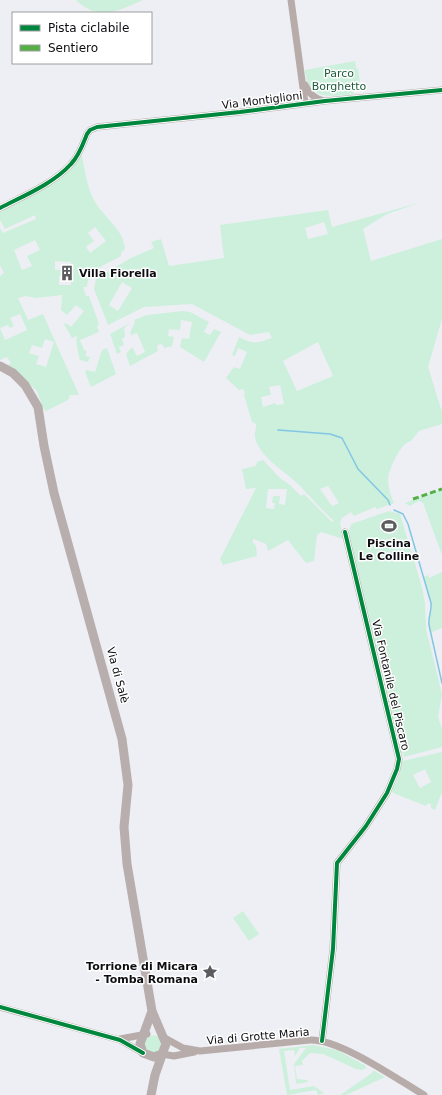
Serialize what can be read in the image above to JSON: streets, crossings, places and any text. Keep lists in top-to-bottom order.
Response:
{
  "streets": {
    "main road": ["Via di Salè"],
    "street": ["Via Montiglioni", "Via Fontanile del Piscaro", "Via di Grotte Maria"]
  },
  "crossings": [
    ["Via di Salè", "Via di Grotte Maria"],
    ["Via Fontanile del Piscaro", "Via di Grotte Maria"]
  ],
  "parks": ["Parco Borghetto"],
  "places": {
    "building": ["Villa Fiorella"],
    "sports": ["Piscina Le Colline"],
    "place": ["Torrione di Micara - Tomba Romana"]
  },
  "legend": ["Pista ciclabile", "Sentiero"]
}
